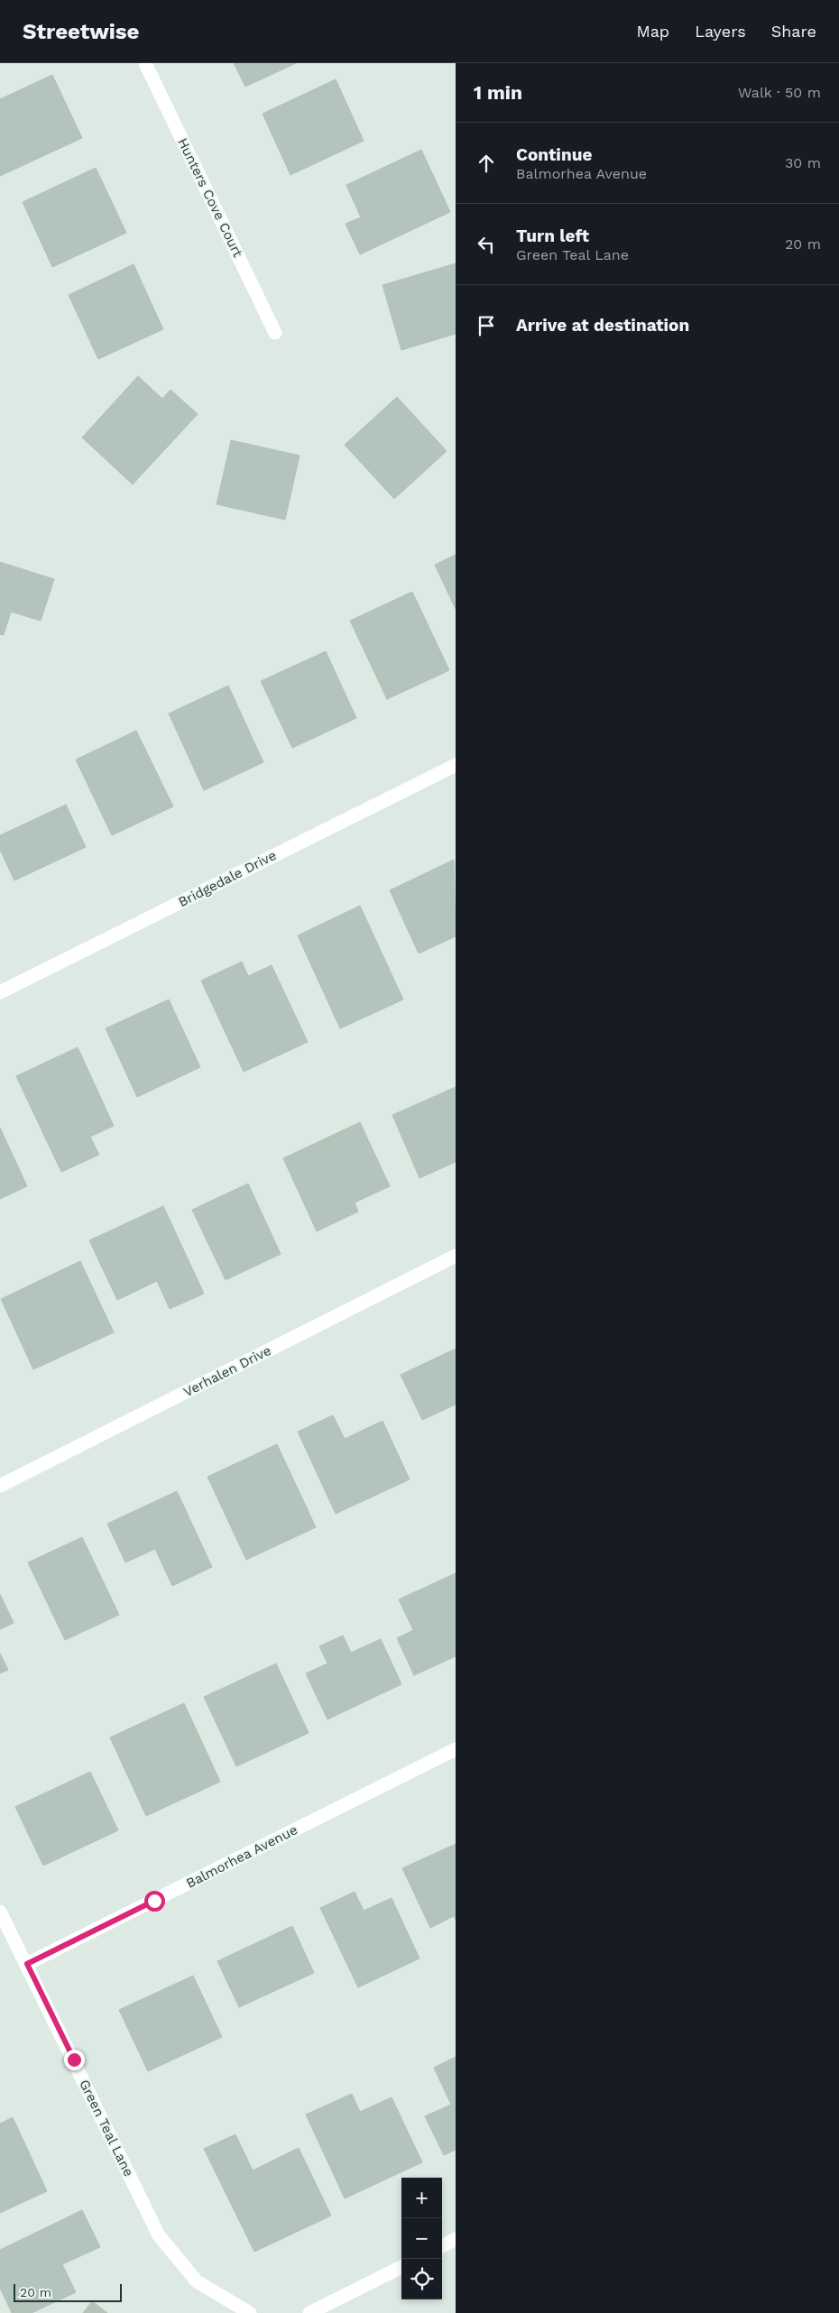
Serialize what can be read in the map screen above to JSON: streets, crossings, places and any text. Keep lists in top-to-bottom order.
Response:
{
  "streets": {
    "street": [
      "Hunters Cove Court",
      "Bridgedale Drive",
      "Verhalen Drive",
      "Balmorhea Avenue",
      "Green Teal Lane"
    ]
  },
  "crossings": [
    ["Balmorhea Avenue", "Green Teal Lane"]
  ],
  "scale_bar": "20 m",
  "page": {
    "header": "Streetwise",
    "nav": ["Map", "Layers", "Share"],
    "heading": ["1 min", "Walk · 50 m"],
    "list": [
      ["Continue", "Balmorhea Avenue", "30 m"],
      ["Turn left", "Green Teal Lane", "20 m"],
      "Arrive at destination"
    ],
    "map_buttons": ["+", "−"],
    "scale": "20 m"
  }
}
